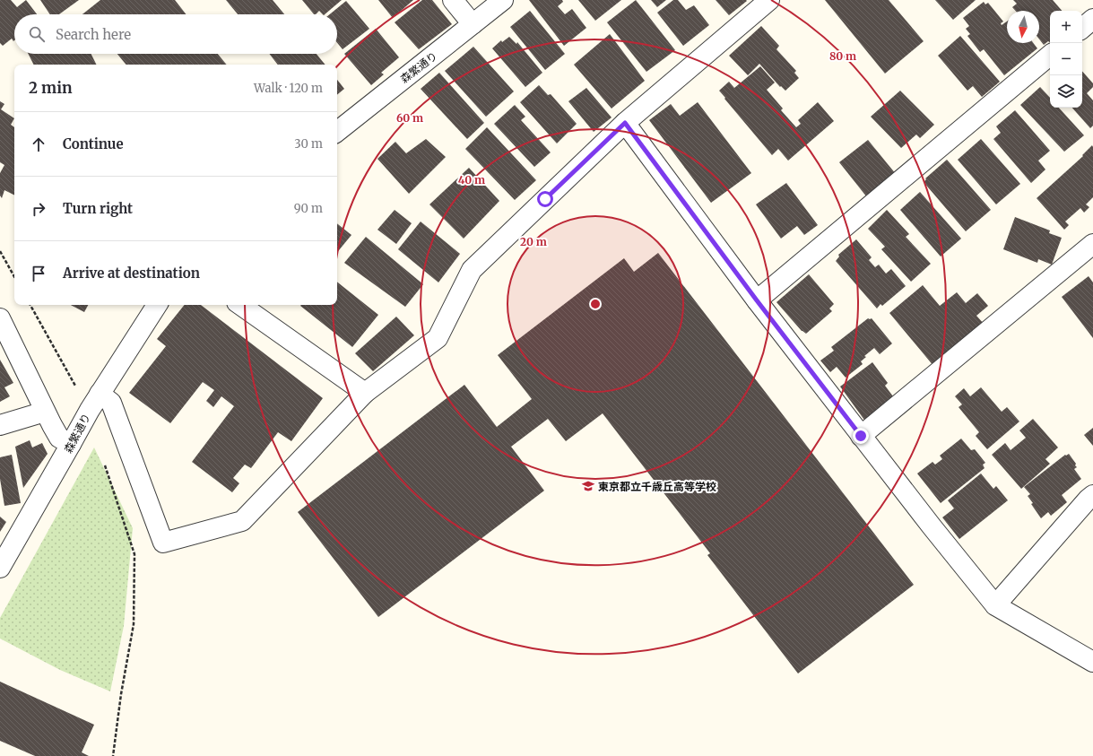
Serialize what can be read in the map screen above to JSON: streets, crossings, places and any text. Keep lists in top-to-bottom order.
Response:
{
  "streets": {
    "street": ["森繁通り"]
  },
  "places": {
    "school or university": ["東京都立千歳丘高等学校"]
  },
  "north": "bottom",
  "page": {
    "map_buttons": ["+", "−"],
    "search": "Search here",
    "heading": ["2 min", "Walk · 120 m"],
    "list": [
      ["Continue", "30 m"],
      ["Turn right", "90 m"],
      "Arrive at destination"
    ]
  },
  "rings": [
    "80 m",
    "60 m",
    "40 m",
    "20 m"
  ]
}
